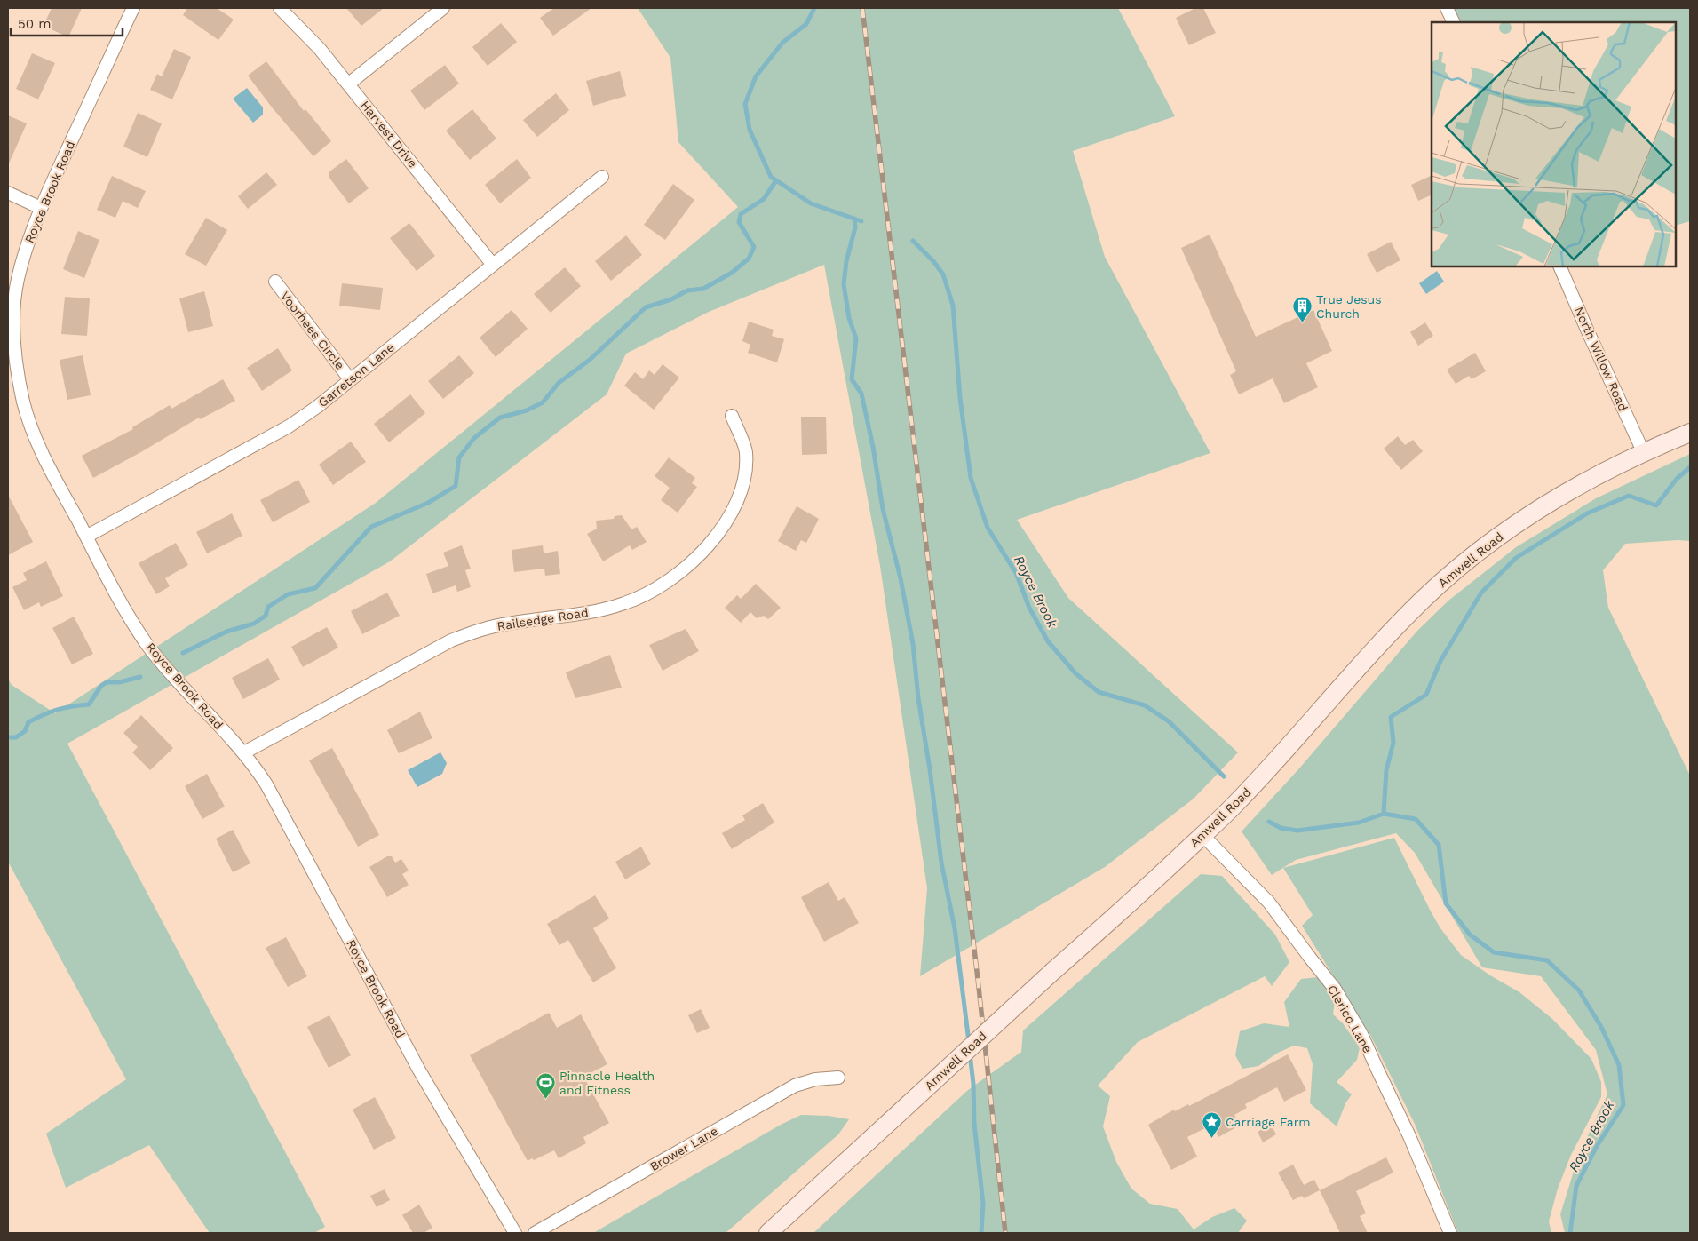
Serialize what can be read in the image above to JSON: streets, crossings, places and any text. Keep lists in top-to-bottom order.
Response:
{
  "streets": {
    "main road": ["Amwell Road"],
    "street": [
      "Harvest Drive",
      "Royce Brook Road",
      "Voorhees Circle",
      "North Willow Road",
      "Garretson Lane",
      "Railsedge Road",
      "Clerico Lane",
      "Brower Lane"
    ]
  },
  "crossings": [
    ["Harvest Drive", "Garretson Lane"],
    ["Royce Brook Road", "Garretson Lane"],
    ["Royce Brook Road", "Railsedge Road"],
    ["Voorhees Circle", "Garretson Lane"],
    ["North Willow Road", "Amwell Road"],
    ["Amwell Road", "Clerico Lane"]
  ],
  "water": ["Royce Brook"],
  "places": {
    "building": ["True Jesus Church"],
    "sports": ["Pinnacle Health and Fitness"],
    "place": ["Carriage Farm"]
  },
  "scale_bar": "50 m"
}
